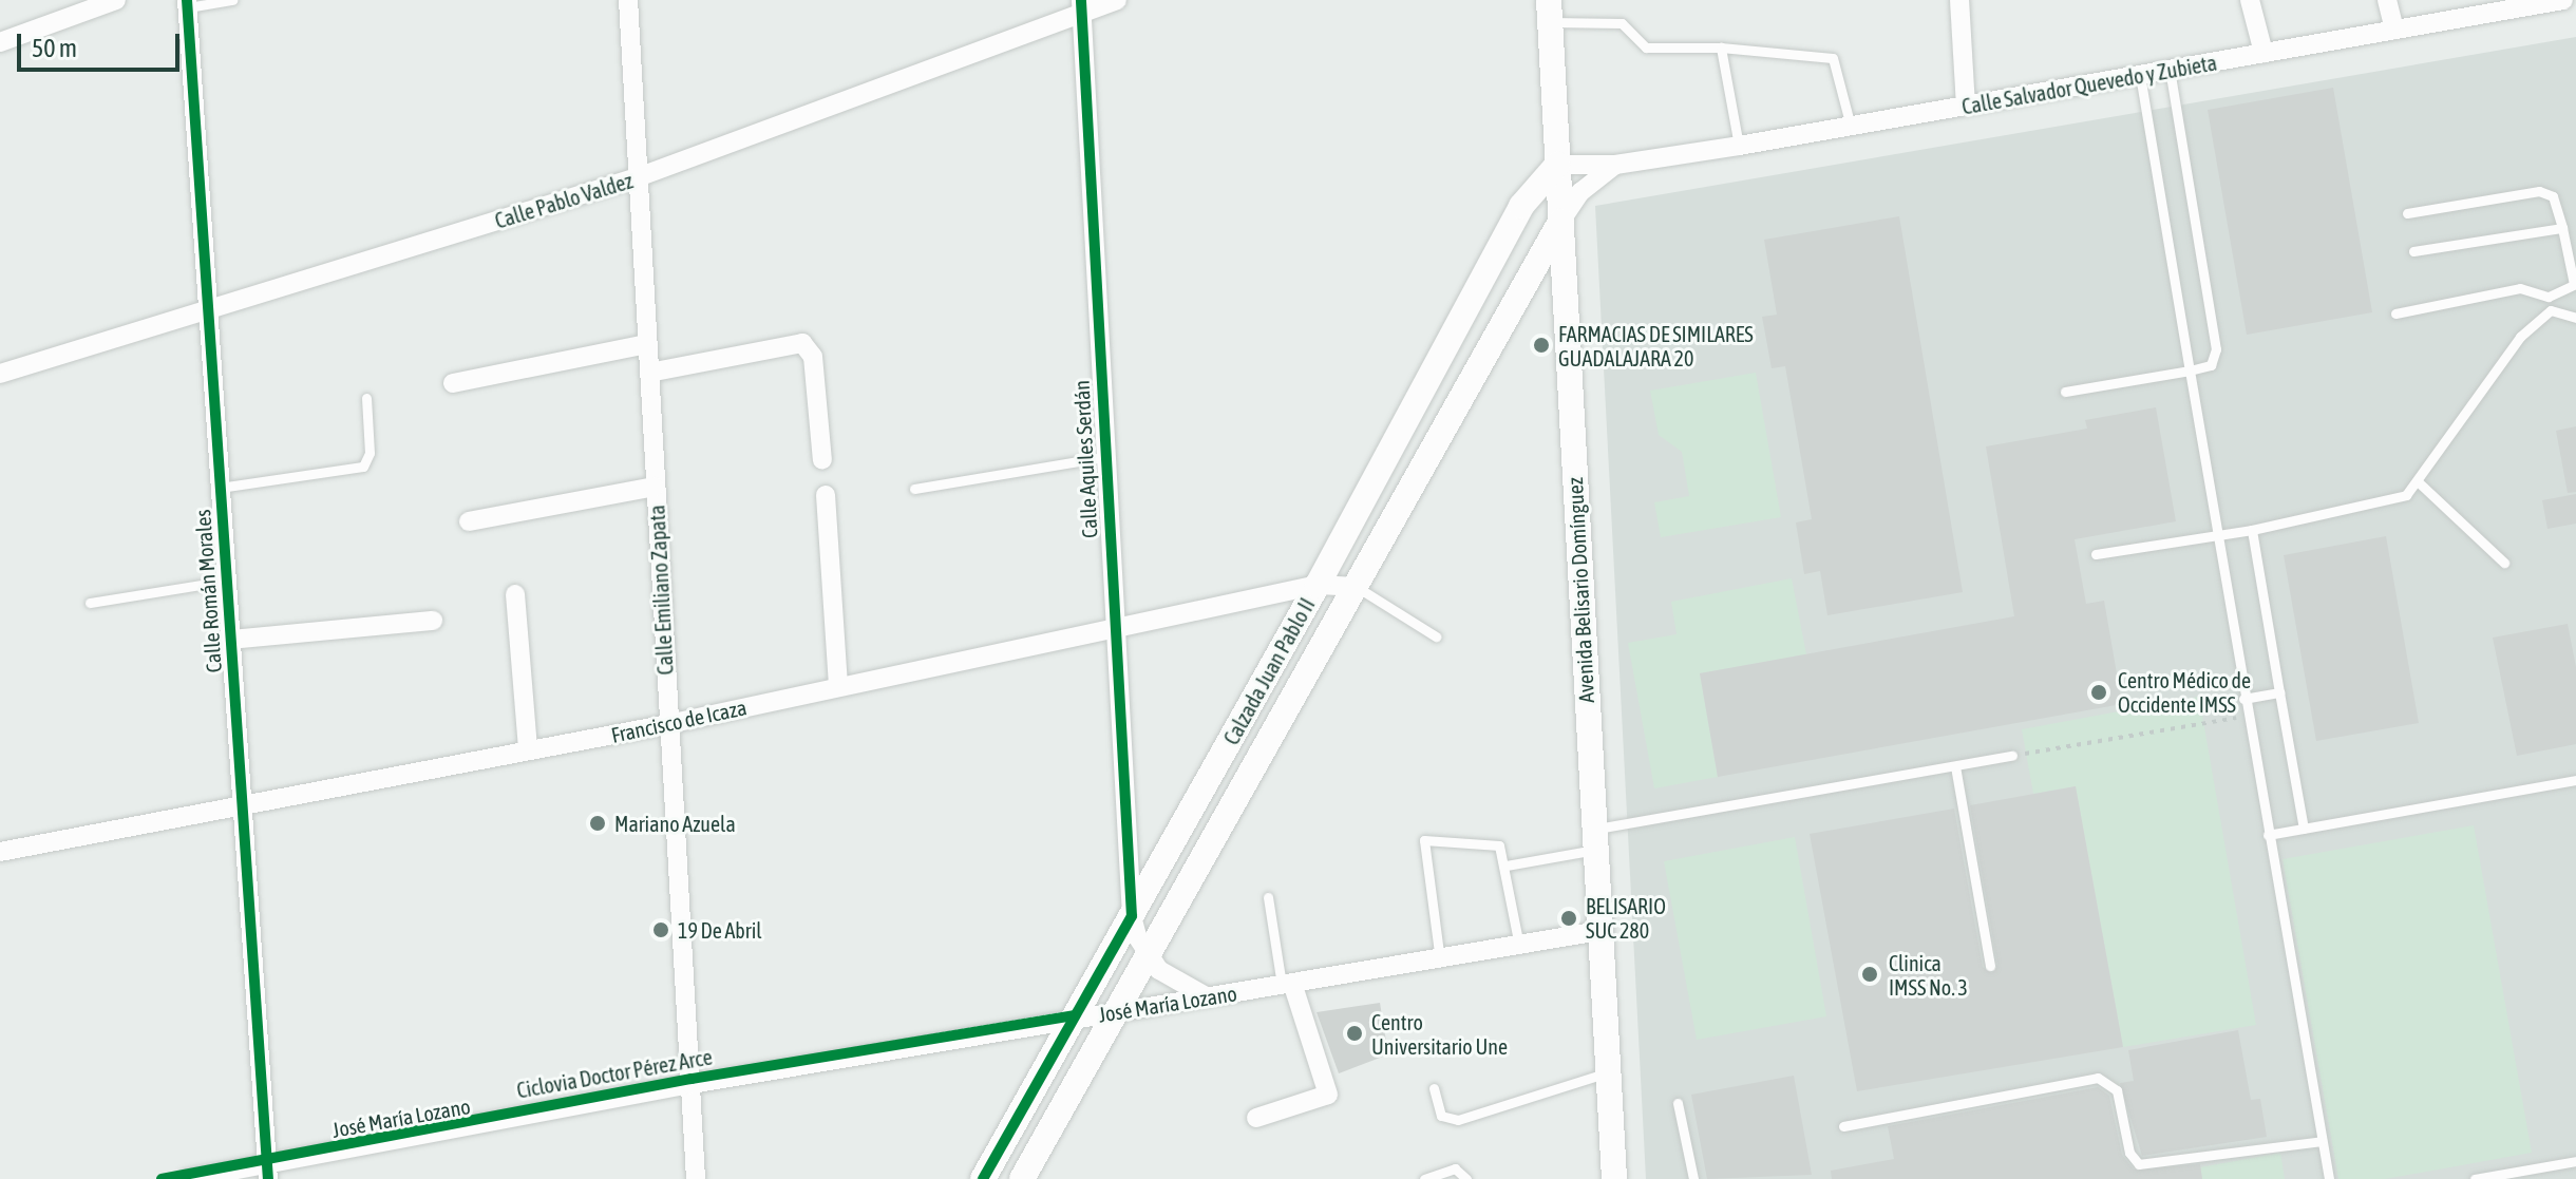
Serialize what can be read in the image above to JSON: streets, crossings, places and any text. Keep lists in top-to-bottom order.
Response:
{
  "streets": {
    "main road": ["Avenida Belisario Domínguez", "Calzada Juan Pablo II"],
    "street": [
      "Calle Salvador Quevedo y Zubieta",
      "Calle Pablo Valdez",
      "Calle Aquiles Serdán",
      "Calle Emiliano Zapata",
      "Calle Román Morales",
      "Francisco de Icaza",
      "José María Lozano"
    ],
    "cycle path": ["Ciclovia Doctor Pérez Arce"]
  },
  "crossings": [
    ["Calle Salvador Quevedo y Zubieta", "Avenida Belisario Domínguez"],
    ["Calle Salvador Quevedo y Zubieta", "Calzada Juan Pablo II"],
    ["Calle Pablo Valdez", "Calle Aquiles Serdán"],
    ["Calle Pablo Valdez", "Calle Emiliano Zapata"],
    ["Calle Pablo Valdez", "Calle Román Morales"],
    ["Calle Aquiles Serdán", "Calzada Juan Pablo II"],
    ["Calle Aquiles Serdán", "Francisco de Icaza"],
    ["Calle Aquiles Serdán", "José María Lozano"],
    ["Calle Emiliano Zapata", "Francisco de Icaza"],
    ["Calle Emiliano Zapata", "José María Lozano"],
    ["Avenida Belisario Domínguez", "Calzada Juan Pablo II"],
    ["Avenida Belisario Domínguez", "José María Lozano"],
    ["Calle Román Morales", "Francisco de Icaza"],
    ["Calle Román Morales", "José María Lozano"],
    ["Calzada Juan Pablo II", "Francisco de Icaza"],
    ["Calzada Juan Pablo II", "José María Lozano"]
  ],
  "places": [
    "FARMACIAS DE SIMILARES GUADALAJARA 20",
    "Centro Médico de Occidente IMSS",
    "Mariano Azuela",
    "BELISARIO SUC 280",
    "19 De Abril",
    "Clinica IMSS No. 3",
    "Centro Universitario Une"
  ],
  "scale_bar": "50 m"
}
